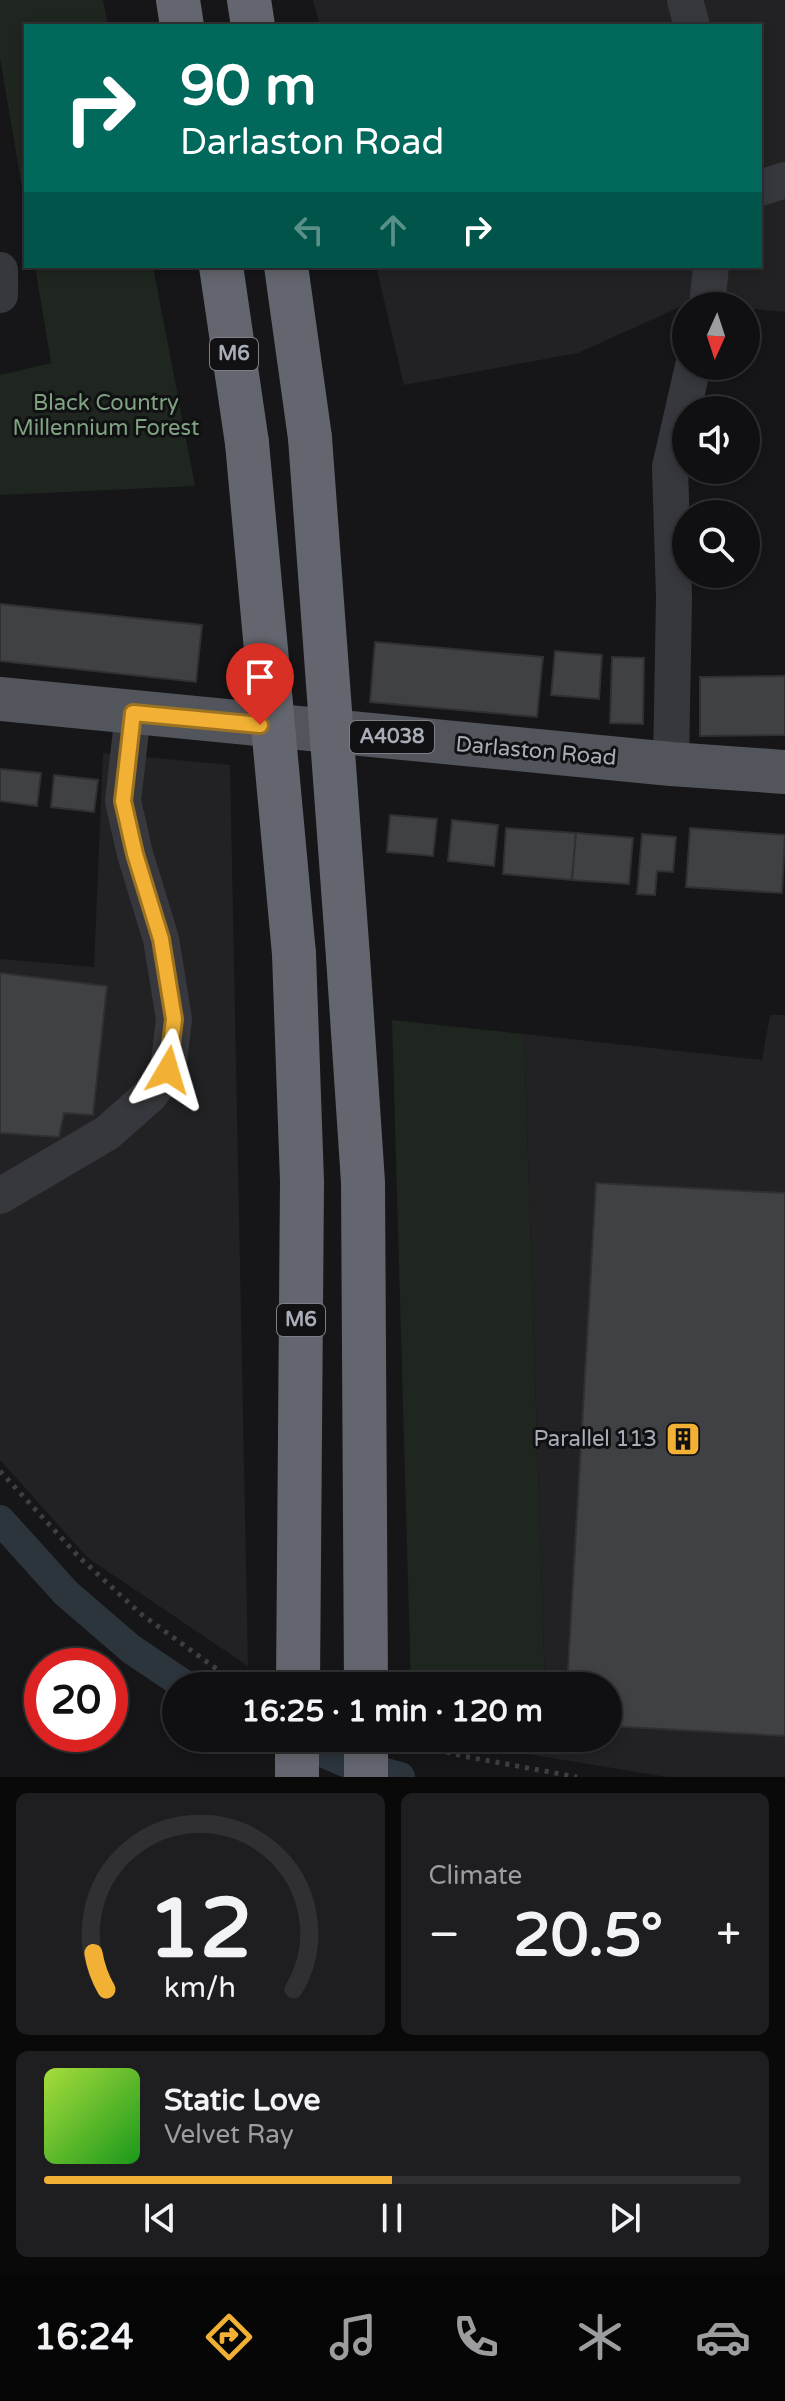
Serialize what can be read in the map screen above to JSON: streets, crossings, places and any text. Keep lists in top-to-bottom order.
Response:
{
  "streets": {
    "highway": ["M6"],
    "main road": ["A4038", "Darlaston Road"]
  },
  "parks": ["Black Country Millennium Forest"],
  "places": {
    "building": ["Parallel 113"]
  },
  "north": "bottom",
  "page": {
    "turn": ["90 m", "Darlaston Road"],
    "limit": "20",
    "trip": "16:25 · 1 min · 120 m",
    "tile": "Climate",
    "heat": ["−", "20.5°", "+"],
    "song": ["Static Love", "Velvet Ray"],
    "tabs": "16:24",
    "gauge": ["12", "km/h"]
  }
}
